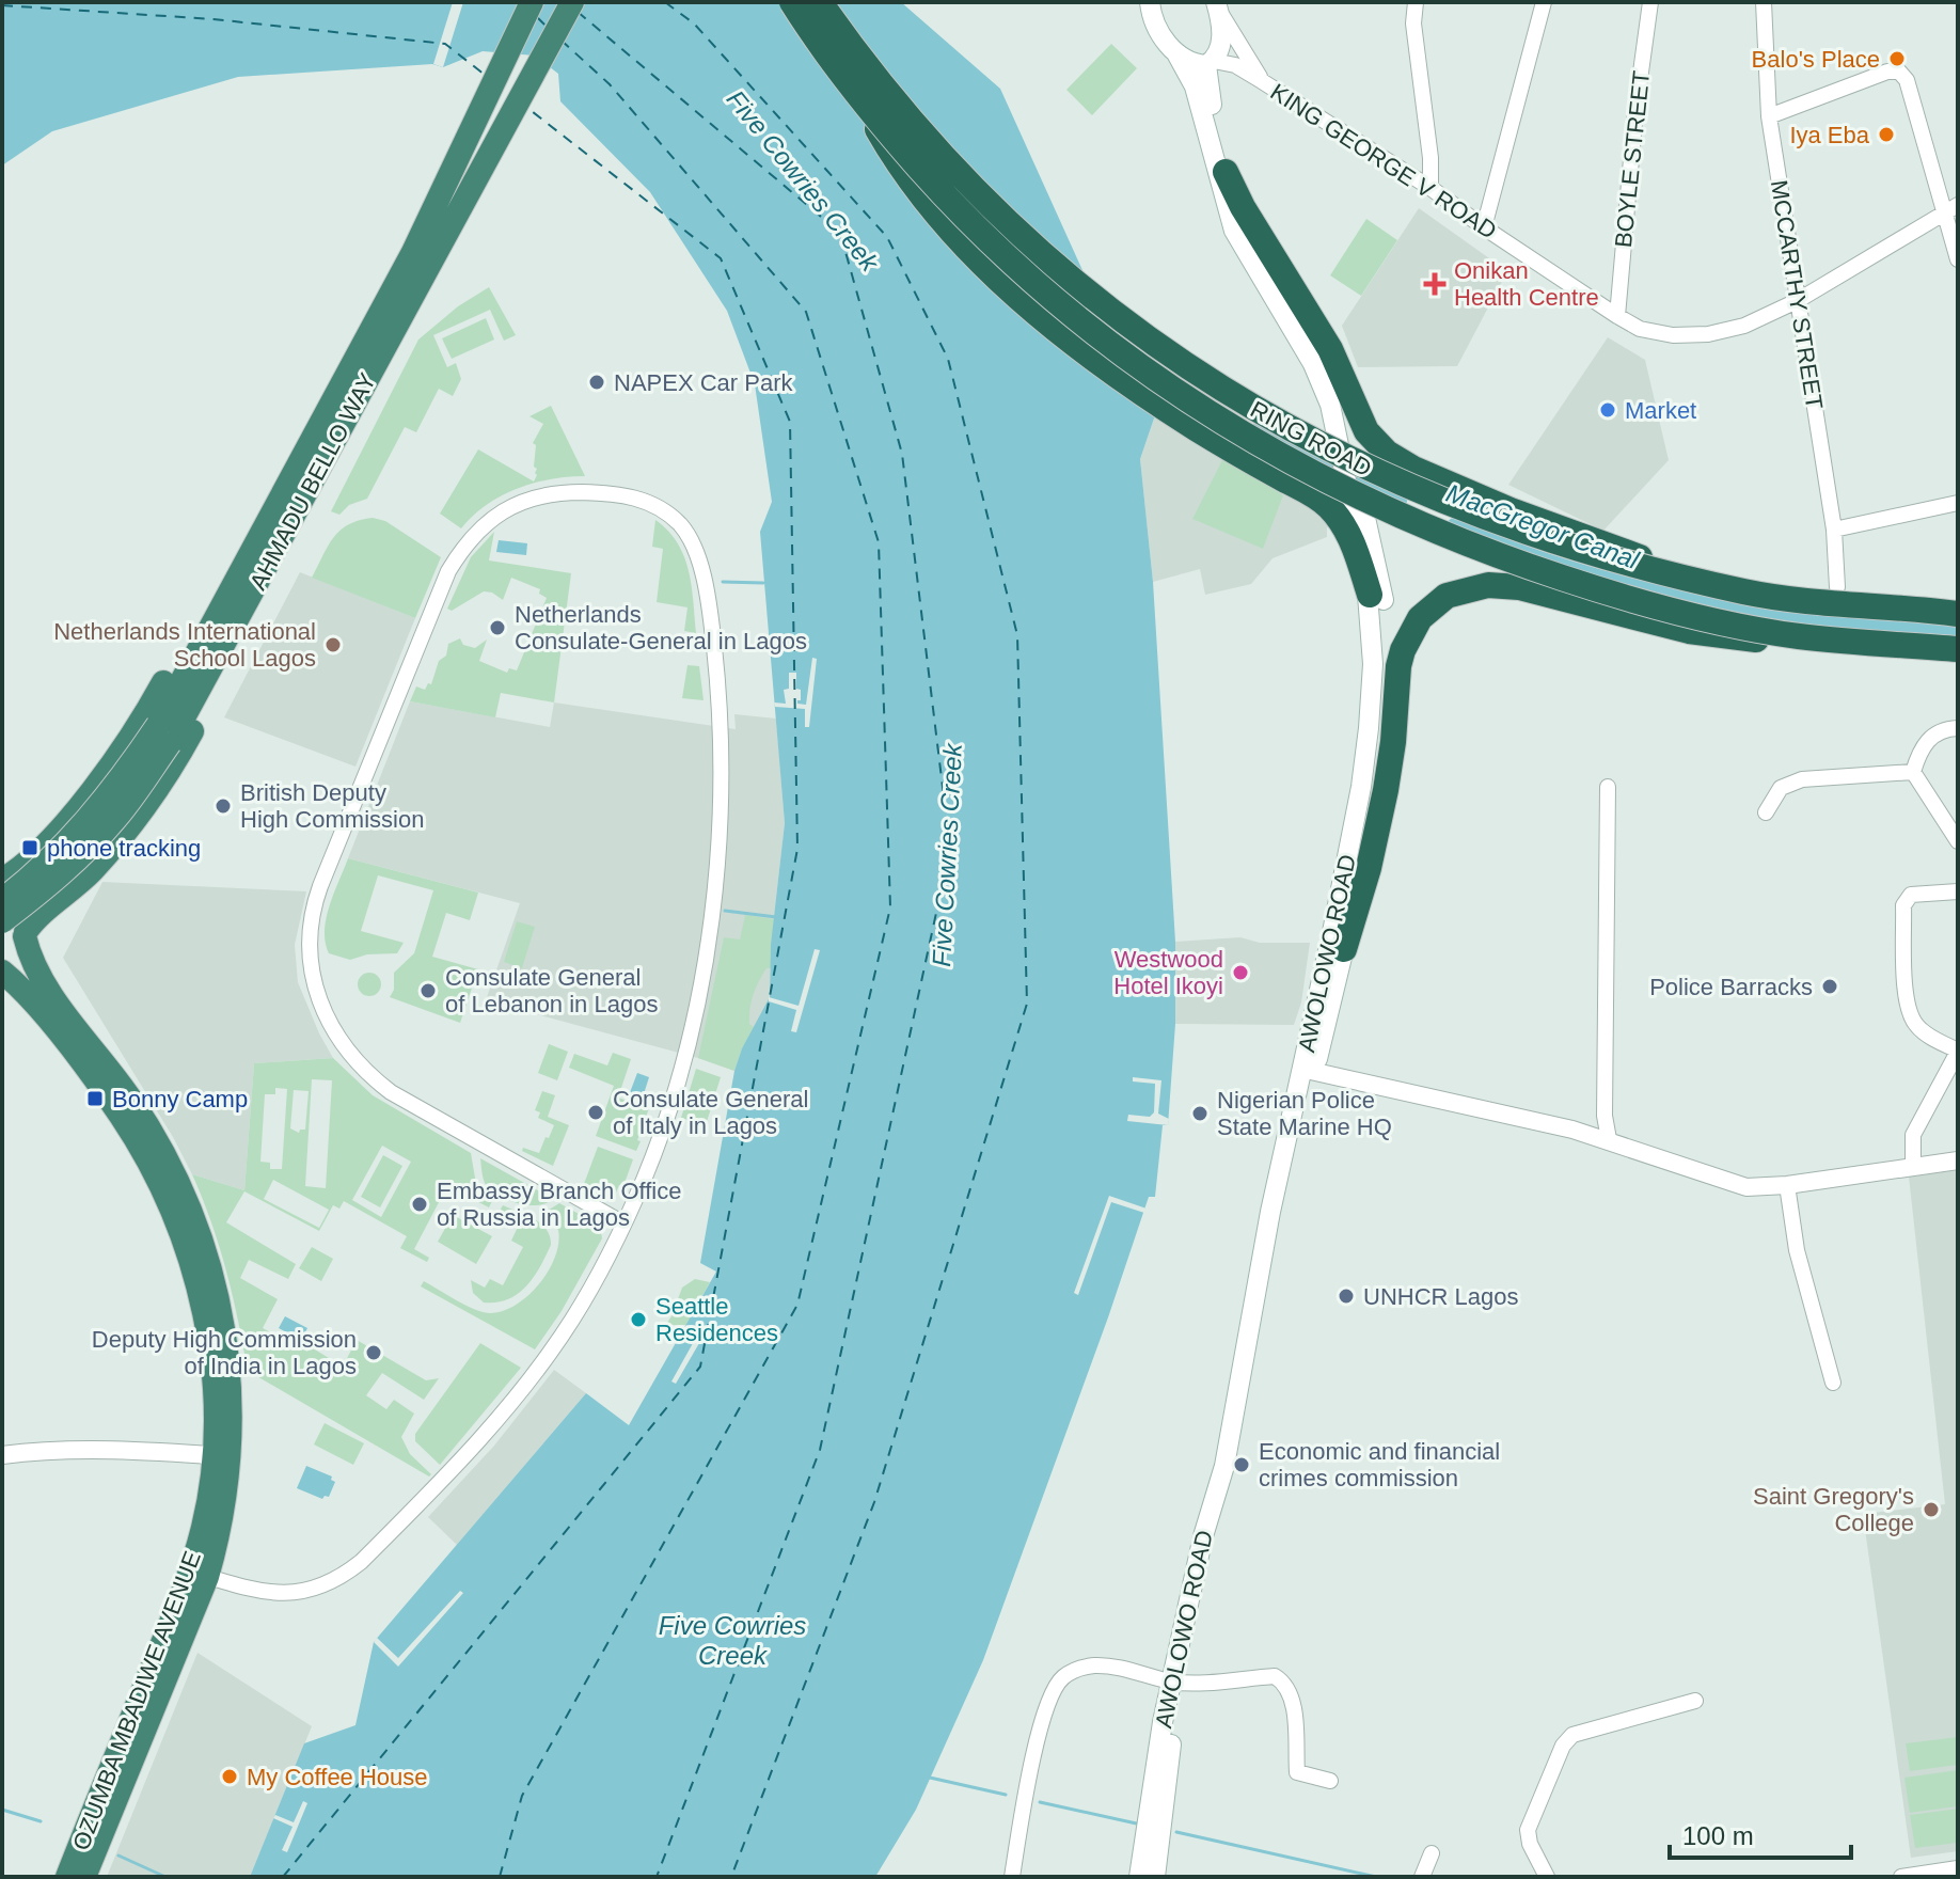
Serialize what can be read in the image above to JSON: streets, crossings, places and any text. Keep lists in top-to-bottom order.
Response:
{
  "streets": {
    "highway": ["RING ROAD", "AHMADU BELLO WAY", "OZUMBA MBADIWE AVENUE"],
    "main road": ["AWOLOWO ROAD"],
    "street": ["BOYLE STREET", "KING GEORGE V ROAD", "MCCARTHY STREET"]
  },
  "crossings": [
    ["BOYLE STREET", "KING GEORGE V ROAD"],
    ["KING GEORGE V ROAD", "MCCARTHY STREET"],
    ["KING GEORGE V ROAD", "AWOLOWO ROAD"]
  ],
  "water": ["Five Cowries Creek", "MacGregor Canal"],
  "places": {
    "other": [
      "Balo's Place",
      "Iya Eba",
      "NAPEX Car Park",
      "Market",
      "Netherlands Consulate-General in Lagos",
      "Netherlands International School Lagos",
      "British Deputy High Commission",
      "Westwood Hotel Ikoyi",
      "Police Barracks",
      "Consulate General of Lebanon in Lagos",
      "Consulate General of Italy in Lagos",
      "Nigerian Police State Marine HQ",
      "Embassy Branch Office of Russia in Lagos",
      "UNHCR Lagos",
      "Seattle Residences",
      "Deputy High Commission of India in Lagos",
      "Economic and financial crimes commission",
      "Saint Gregory's College",
      "My Coffee House"
    ],
    "health": ["Onikan Health Centre"],
    "transit": ["phone tracking", "Bonny Camp"]
  },
  "scale_bar": "100 m"
}
